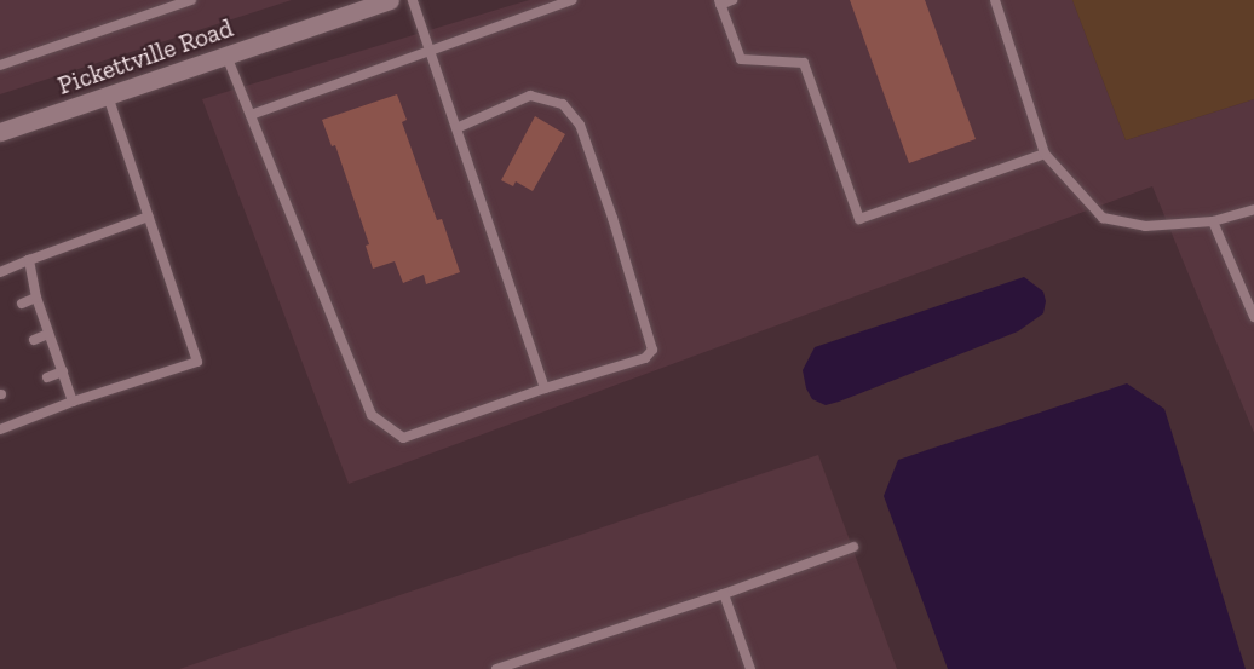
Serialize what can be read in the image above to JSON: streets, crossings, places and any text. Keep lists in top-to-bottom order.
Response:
{
  "streets": {
    "street": ["Pickettville Road"]
  }
}
